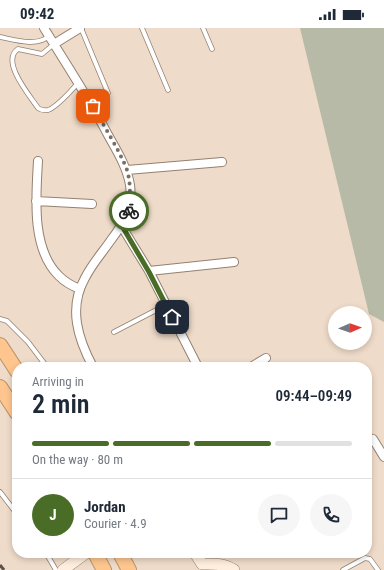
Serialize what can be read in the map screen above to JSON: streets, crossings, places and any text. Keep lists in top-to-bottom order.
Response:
{
  "north": "right",
  "page": {
    "status": "09:42",
    "heading": ["2 min", "Arriving in", "09:44–09:49"],
    "panel": ["Jordan", "Courier · 4.9"],
    "bar": "On the way · 80 m",
    "round": "J"
  }
}
